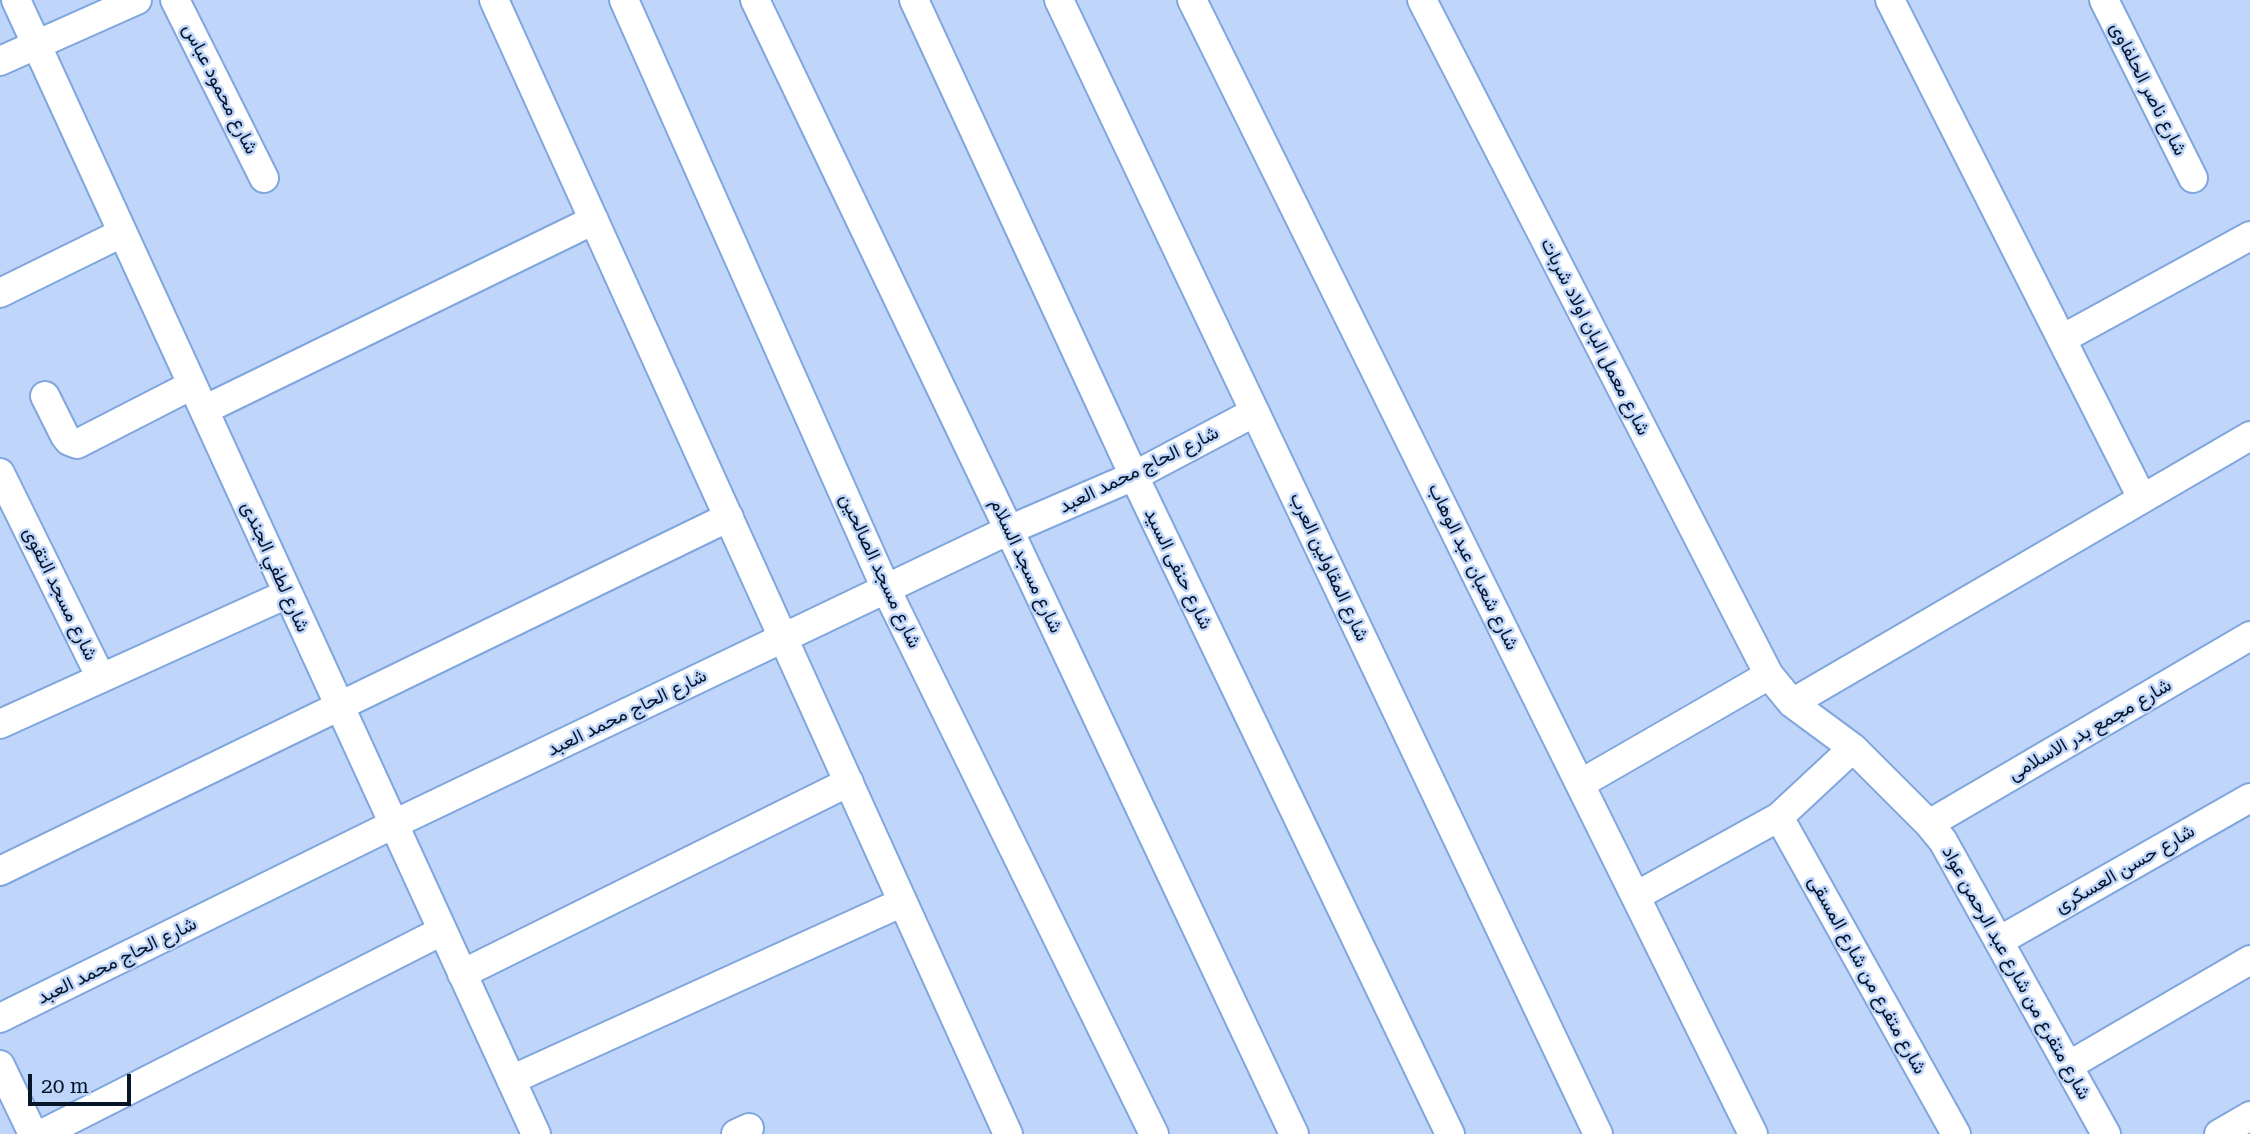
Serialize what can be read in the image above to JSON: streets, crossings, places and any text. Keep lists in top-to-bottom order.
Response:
{
  "streets": {
    "street": [
      "شارع محمود عباس",
      "شارع ناصر الحلفاوى",
      "شارع معمل البان اولاد شربات",
      "شارع الحاج محمد العبد",
      "شارع مسجد السلام",
      "شارع لطفي الجندى",
      "شارع المقاولين العرب",
      "شارع شعبان عبد الوهاب",
      "شارع حنفى السيد",
      "شارع مسجد الصالحين",
      "شارع مسجد التقوى",
      "شارع مجمع بدر الاسلامى",
      "شارع حسن العسكرى",
      "شارع متفرع من شارع عبد الرحمن عواد",
      "شارع متفرع من شارع المسقى"
    ]
  },
  "crossings": [
    ["شارع معمل البان اولاد شربات", "شارع متفرع من شارع عبد الرحمن عواد"],
    ["شارع الحاج محمد العبد", "شارع مسجد السلام"],
    ["شارع الحاج محمد العبد", "شارع لطفي الجندى"],
    ["شارع الحاج محمد العبد", "شارع المقاولين العرب"],
    ["شارع الحاج محمد العبد", "شارع حنفى السيد"],
    ["شارع الحاج محمد العبد", "شارع مسجد الصالحين"],
    ["شارع مجمع بدر الاسلامى", "شارع متفرع من شارع عبد الرحمن عواد"],
    ["شارع حسن العسكرى", "شارع متفرع من شارع عبد الرحمن عواد"]
  ],
  "scale_bar": "20 m"
}
